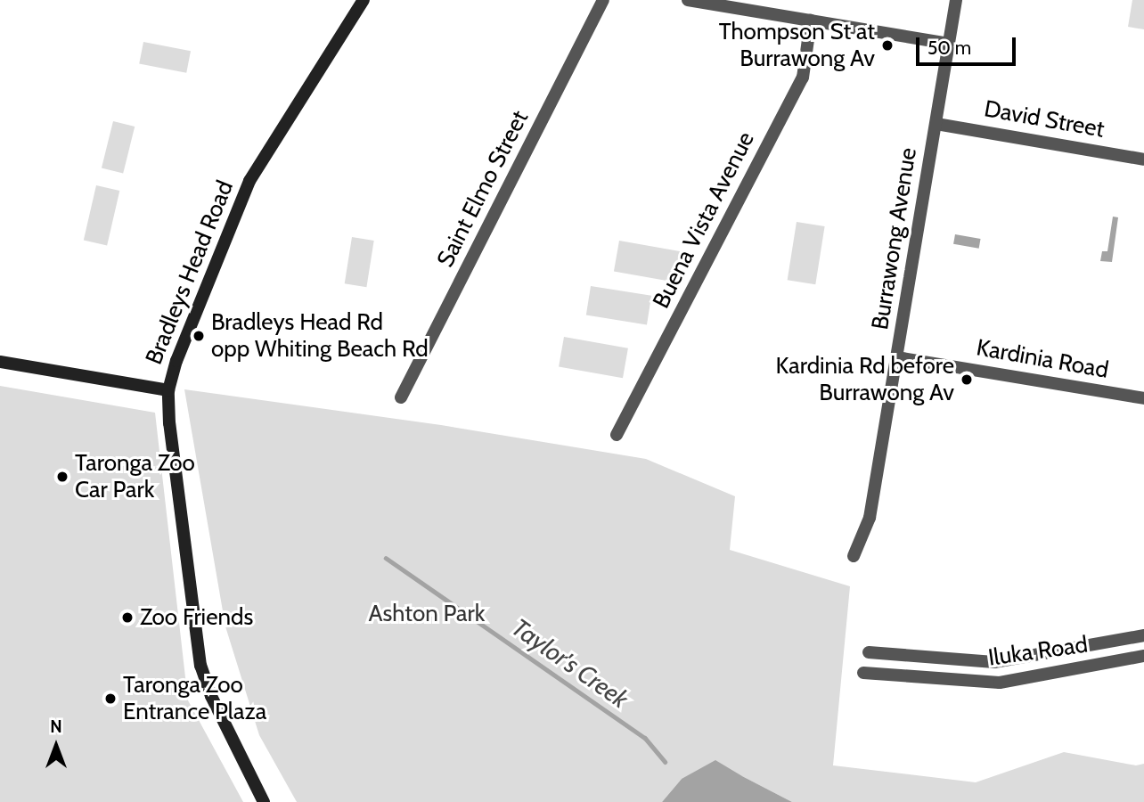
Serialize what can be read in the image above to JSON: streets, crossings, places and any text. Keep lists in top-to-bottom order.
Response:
{
  "streets": {
    "main road": ["Bradleys Head Road"],
    "street": [
      "David Street",
      "Saint Elmo Street",
      "Buena Vista Avenue",
      "Burrawong Avenue",
      "Kardinia Road",
      "Iluka Road"
    ]
  },
  "crossings": [
    ["David Street", "Burrawong Avenue"],
    ["Burrawong Avenue", "Kardinia Road"]
  ],
  "water": ["Taylor's Creek"],
  "parks": ["Ashton Park"],
  "places": [
    "Thompson St at Burrawong Av",
    "Bradleys Head Rd opp Whiting Beach Rd",
    "Kardinia Rd before Burrawong Av",
    "Taronga Zoo Car Park",
    "Zoo Friends",
    "Taronga Zoo Entrance Plaza"
  ],
  "scale_bar": "50 m",
  "north": "top"
}
